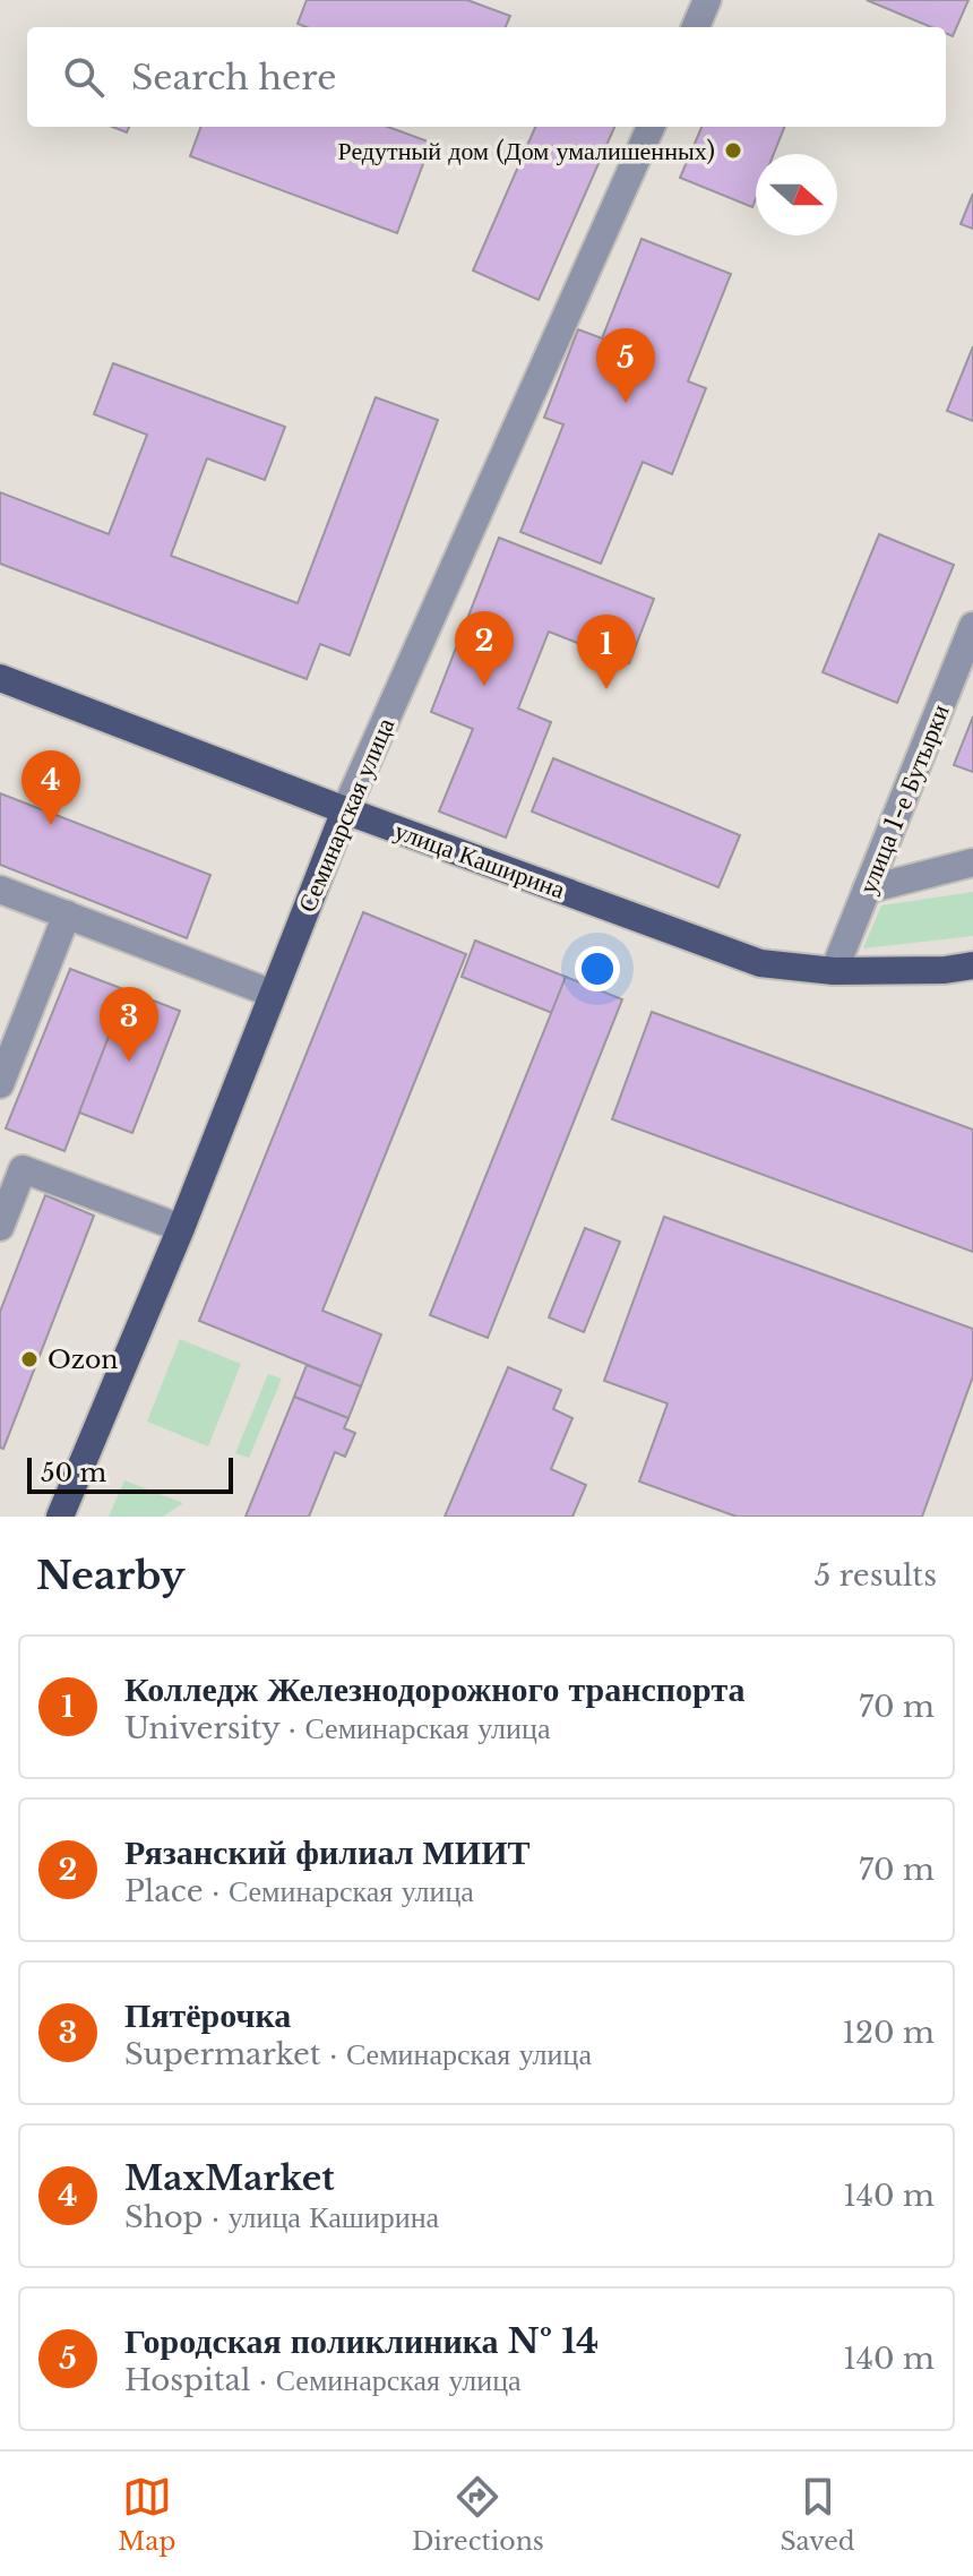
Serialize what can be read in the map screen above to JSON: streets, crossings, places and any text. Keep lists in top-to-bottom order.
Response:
{
  "streets": {
    "main road": ["Семинарская улица", "улица Каширина"],
    "street": ["улица 1-е Бутырки"]
  },
  "crossings": [
    ["улица 1-е Бутырки", "улица Каширина"],
    ["Семинарская улица", "улица Каширина"]
  ],
  "places": ["Редутный дом (Дом умалишенных)", "Ozon"],
  "scale_bar": "50 m",
  "north": "right",
  "page": {
    "search": "Search here",
    "pins": [
      "5",
      "2",
      "1",
      "4",
      "3"
    ],
    "scale": "50 m",
    "heading": ["Nearby", "5 results"],
    "list": [
      {
        "mark": "1",
        "name": "Колледж Железнодорожного транспорта",
        "note": "University · Семинарская улица",
        "value": "70 m"
      },
      {
        "mark": "2",
        "name": "Рязанский филиал МИИТ",
        "note": "Place · Семинарская улица",
        "value": "70 m"
      },
      {
        "mark": "3",
        "name": "Пятёрочка",
        "note": "Supermarket · Семинарская улица",
        "value": "120 m"
      },
      {
        "mark": "4",
        "name": "MaxMarket",
        "note": "Shop · улица Каширина",
        "value": "140 m"
      },
      {
        "mark": "5",
        "name": "Городская поликлиника № 14",
        "note": "Hospital · Семинарская улица",
        "value": "140 m"
      }
    ],
    "nav": ["Map", "Directions", "Saved"]
  }
}
